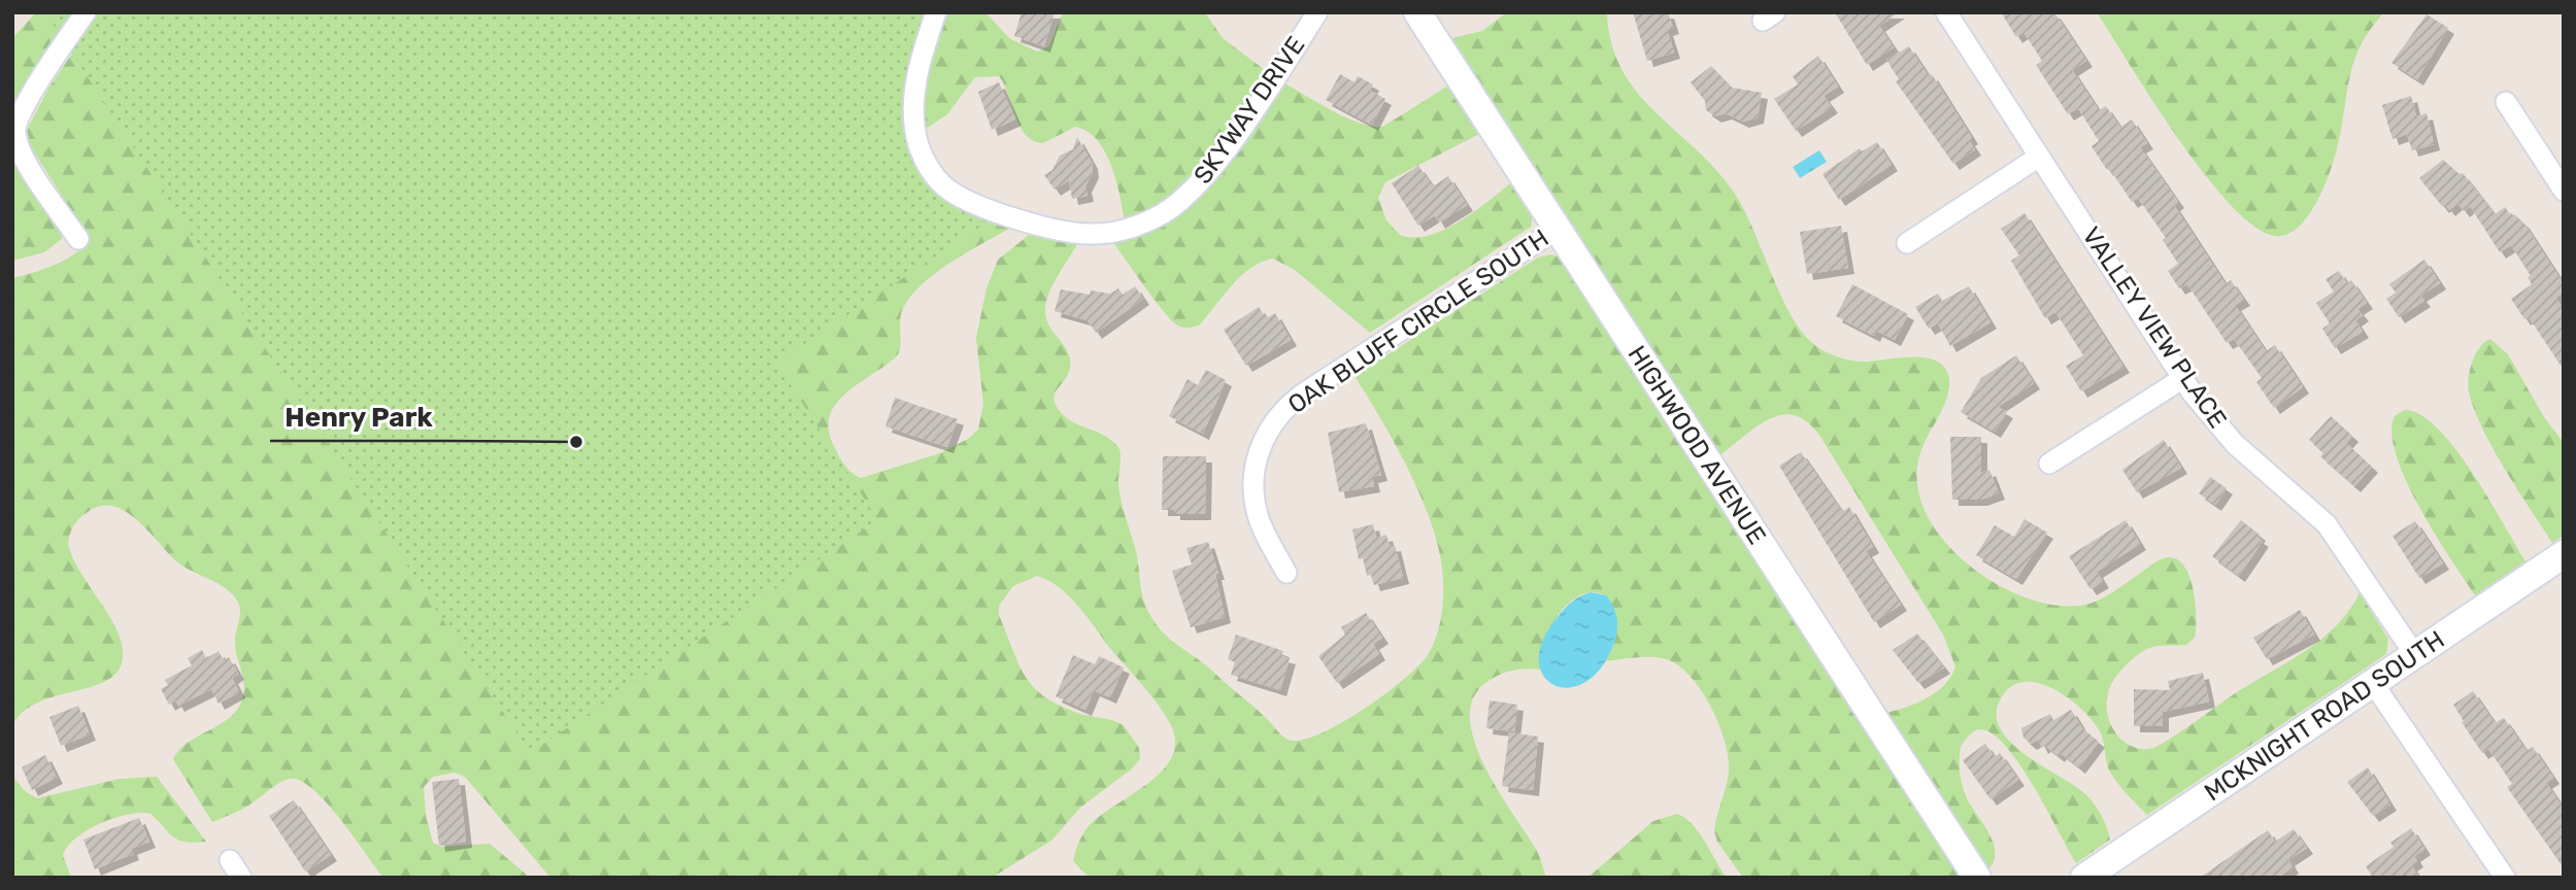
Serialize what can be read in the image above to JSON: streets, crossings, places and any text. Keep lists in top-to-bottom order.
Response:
{
  "streets": {
    "street": [
      "SKYWAY DRIVE",
      "OAK BLUFF CIRCLE SOUTH",
      "VALLEY VIEW PLACE",
      "HIGHWOOD AVENUE",
      "MCKNIGHT ROAD SOUTH"
    ]
  },
  "crossings": [
    ["OAK BLUFF CIRCLE SOUTH", "HIGHWOOD AVENUE"],
    ["VALLEY VIEW PLACE", "MCKNIGHT ROAD SOUTH"]
  ],
  "places": ["Henry Park"]
}
